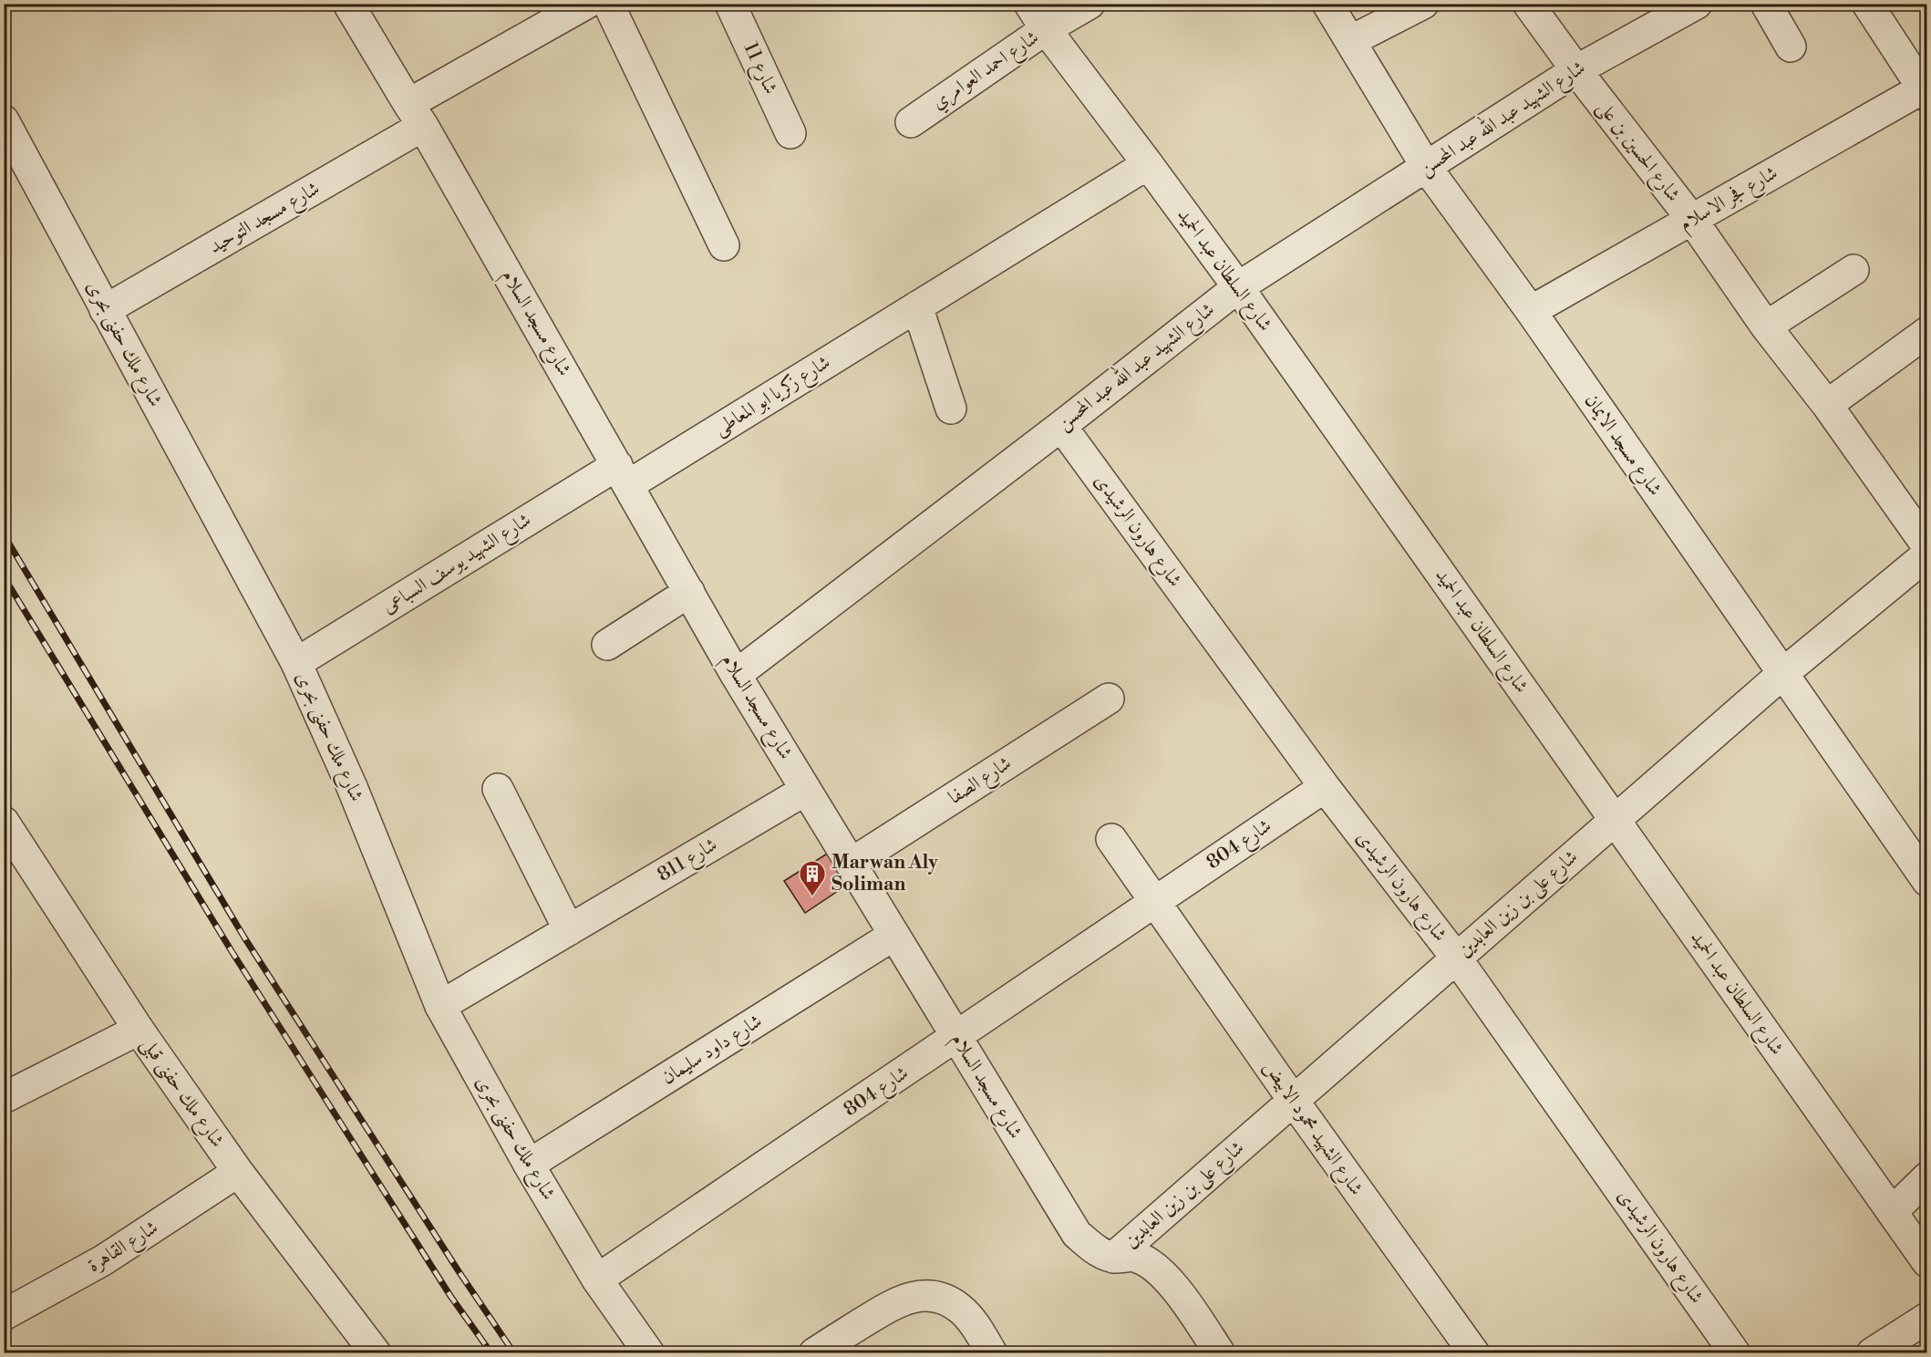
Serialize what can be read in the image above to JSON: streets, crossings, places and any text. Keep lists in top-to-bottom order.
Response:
{
  "streets": {
    "street": [
      "شارع 11",
      "شارع احمد العوامري",
      "شارع الشهيد عبد الله عبد المحسن",
      "شارع الحسين بن على",
      "شارع فجر الاسلام",
      "شارع مسجد التوحيد",
      "شارع السلطان عبد الحميد",
      "شارع مسجد السلام",
      "شارع ملك حفنى بحرى",
      "شارع زكريا ابو المعاطى",
      "شارع مسجد الايمان",
      "شارع هارون الرشيدى",
      "شارع الشهيد يوسف السباعى",
      "شارع الصفا",
      "شارع 804",
      "شارع 811",
      "شارع على بن زين العابدين",
      "شارع داود سليمان",
      "شارع ملك حفنى قبلى",
      "شارع الشهيد محمود الابيض",
      "شارع القاهرة"
    ]
  },
  "crossings": [
    ["شارع احمد العوامري", "شارع السلطان عبد الحميد"],
    ["شارع الشهيد عبد الله عبد المحسن", "شارع الحسين بن على"],
    ["شارع الشهيد عبد الله عبد المحسن", "شارع السلطان عبد الحميد"],
    ["شارع الشهيد عبد الله عبد المحسن", "شارع مسجد السلام"],
    ["شارع الشهيد عبد الله عبد المحسن", "شارع مسجد الايمان"],
    ["شارع الشهيد عبد الله عبد المحسن", "شارع هارون الرشيدى"],
    ["شارع الحسين بن على", "شارع فجر الاسلام"],
    ["شارع فجر الاسلام", "شارع مسجد الايمان"],
    ["شارع مسجد التوحيد", "شارع مسجد السلام"],
    ["شارع مسجد التوحيد", "شارع ملك حفنى بحرى"],
    ["شارع السلطان عبد الحميد", "شارع زكريا ابو المعاطى"],
    ["شارع السلطان عبد الحميد", "شارع على بن زين العابدين"],
    ["شارع مسجد السلام", "شارع زكريا ابو المعاطى"],
    ["شارع مسجد السلام", "شارع الشهيد يوسف السباعى"],
    ["شارع مسجد السلام", "شارع الصفا"],
    ["شارع مسجد السلام", "شارع 804"],
    ["شارع مسجد السلام", "شارع 811"],
    ["شارع مسجد السلام", "شارع على بن زين العابدين"],
    ["شارع مسجد السلام", "شارع داود سليمان"],
    ["شارع ملك حفنى بحرى", "شارع الشهيد يوسف السباعى"],
    ["شارع ملك حفنى بحرى", "شارع 804"],
    ["شارع ملك حفنى بحرى", "شارع 811"],
    ["شارع ملك حفنى بحرى", "شارع داود سليمان"],
    ["شارع زكريا ابو المعاطى", "شارع الشهيد يوسف السباعى"],
    ["شارع مسجد الايمان", "شارع على بن زين العابدين"],
    ["شارع هارون الرشيدى", "شارع 804"],
    ["شارع هارون الرشيدى", "شارع على بن زين العابدين"],
    ["شارع 804", "شارع الشهيد محمود الابيض"],
    ["شارع على بن زين العابدين", "شارع الشهيد محمود الابيض"],
    ["شارع ملك حفنى قبلى", "شارع القاهرة"]
  ],
  "places": {
    "building": ["Marwan Aly Soliman"]
  }
}
